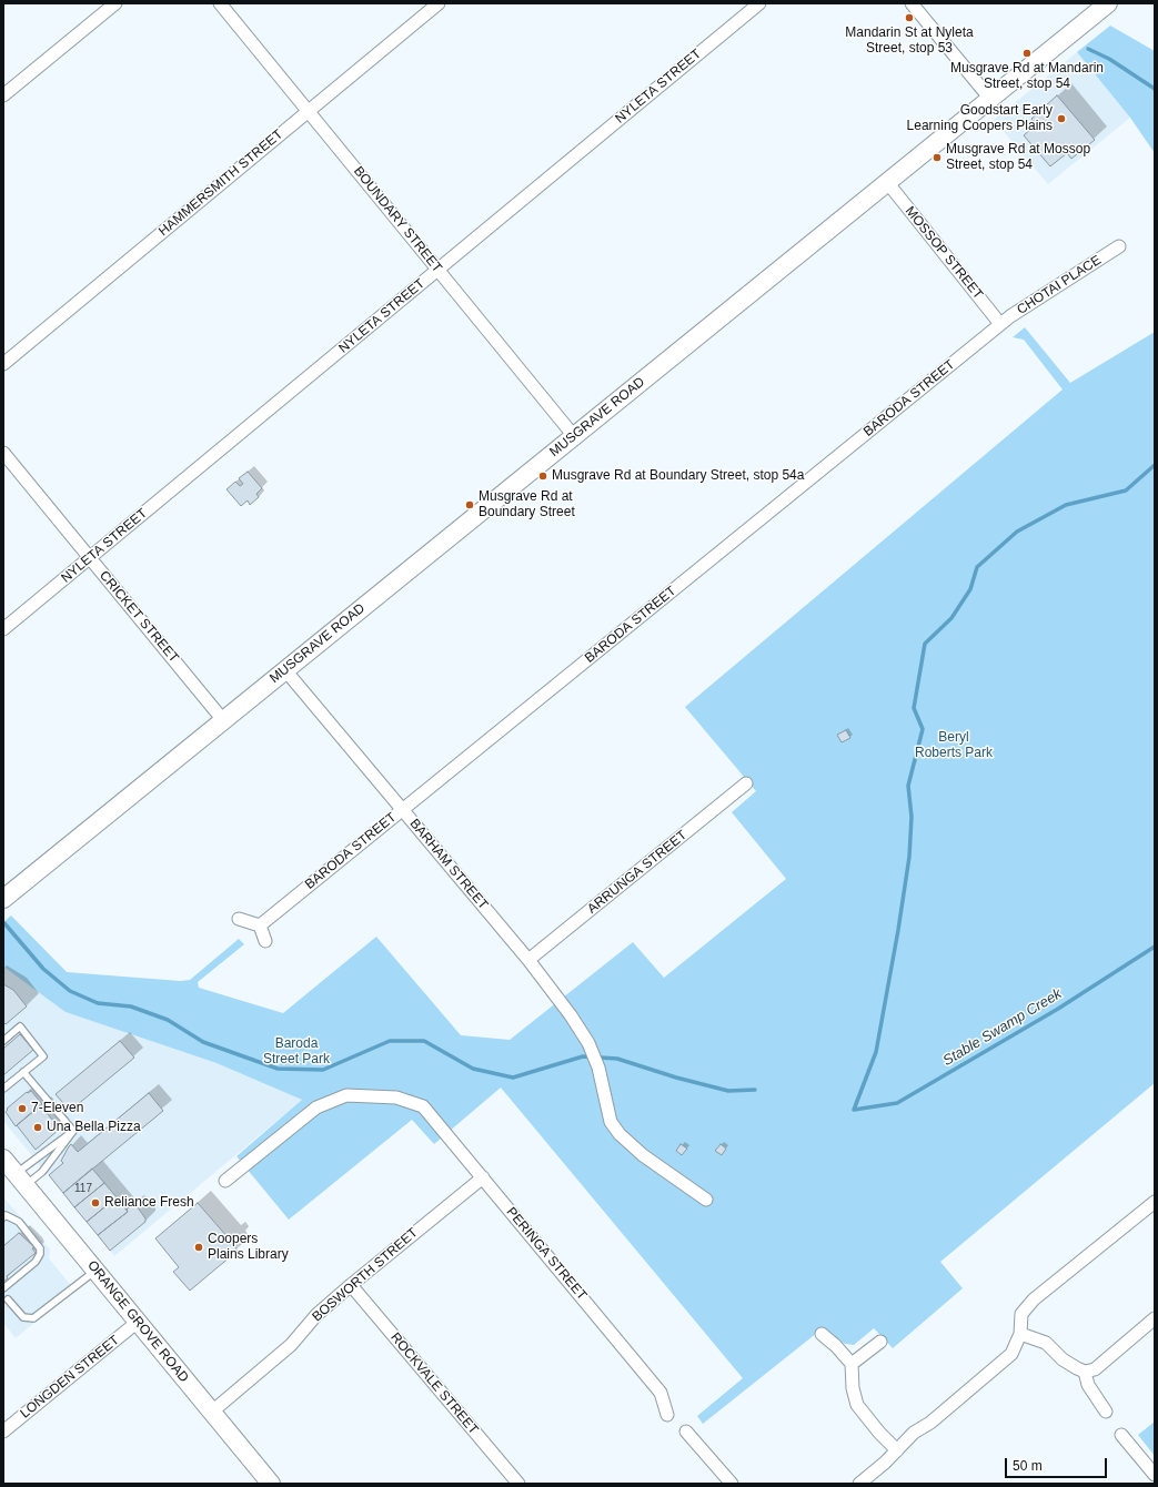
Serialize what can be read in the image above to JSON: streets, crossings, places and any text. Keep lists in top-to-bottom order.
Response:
{
  "streets": {
    "street": [
      "NYLETA STREET",
      "HAMMERSMITH STREET",
      "BOUNDARY STREET",
      "MOSSOP STREET",
      "CHOTAI PLACE",
      "BARODA STREET",
      "MUSGRAVE ROAD",
      "CRICKET STREET",
      "BARHAM STREET",
      "ARRUNGA STREET",
      "PERINGA STREET",
      "BOSWORTH STREET",
      "ORANGE GROVE ROAD",
      "LONGDEN STREET",
      "ROCKVALE STREET"
    ]
  },
  "crossings": [
    ["NYLETA STREET", "BOUNDARY STREET"],
    ["NYLETA STREET", "CRICKET STREET"],
    ["HAMMERSMITH STREET", "BOUNDARY STREET"],
    ["BOUNDARY STREET", "MUSGRAVE ROAD"],
    ["MOSSOP STREET", "CHOTAI PLACE"],
    ["MOSSOP STREET", "BARODA STREET"],
    ["MOSSOP STREET", "MUSGRAVE ROAD"],
    ["CHOTAI PLACE", "BARODA STREET"],
    ["BARODA STREET", "BARHAM STREET"],
    ["MUSGRAVE ROAD", "CRICKET STREET"],
    ["MUSGRAVE ROAD", "BARHAM STREET"],
    ["BARHAM STREET", "ARRUNGA STREET"],
    ["PERINGA STREET", "BOSWORTH STREET"],
    ["BOSWORTH STREET", "ORANGE GROVE ROAD"],
    ["BOSWORTH STREET", "ROCKVALE STREET"],
    ["ORANGE GROVE ROAD", "LONGDEN STREET"]
  ],
  "water": ["Stable Swamp Creek"],
  "parks": ["Beryl Roberts Park", "Baroda Street Park"],
  "places": [
    "Mandarin St at Nyleta Street, stop 53",
    "Musgrave Rd at Mandarin Street, stop 54",
    "Goodstart Early Learning Coopers Plains",
    "Musgrave Rd at Mossop Street, stop 54",
    "Musgrave Rd at Boundary Street, stop 54a",
    "Musgrave Rd at Boundary Street",
    "7-Eleven",
    "Una Bella Pizza",
    "Reliance Fresh",
    "Coopers Plains Library"
  ],
  "house_numbers": ["117"],
  "scale_bar": "50 m"
}
